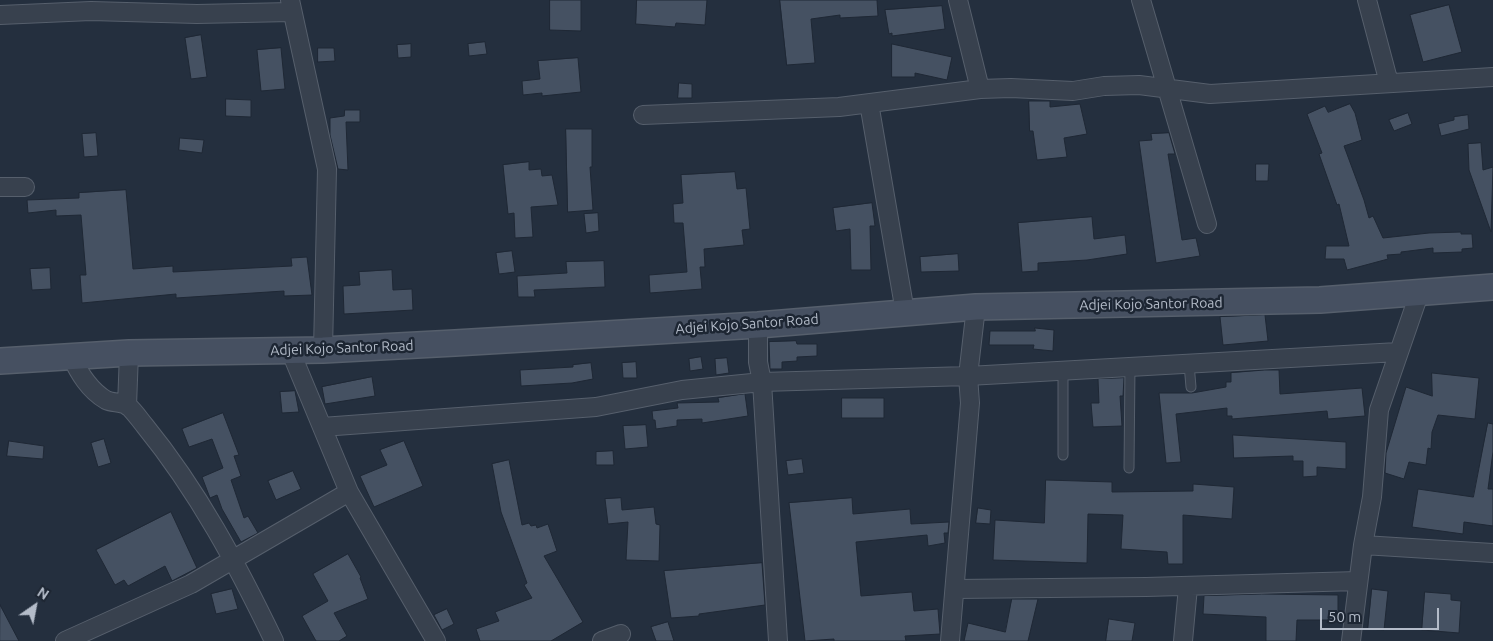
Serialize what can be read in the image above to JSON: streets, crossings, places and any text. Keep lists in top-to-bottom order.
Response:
{
  "streets": {
    "street": ["Adjei Kojo Santor Road"]
  },
  "scale_bar": "50 m",
  "north": "top right"
}
